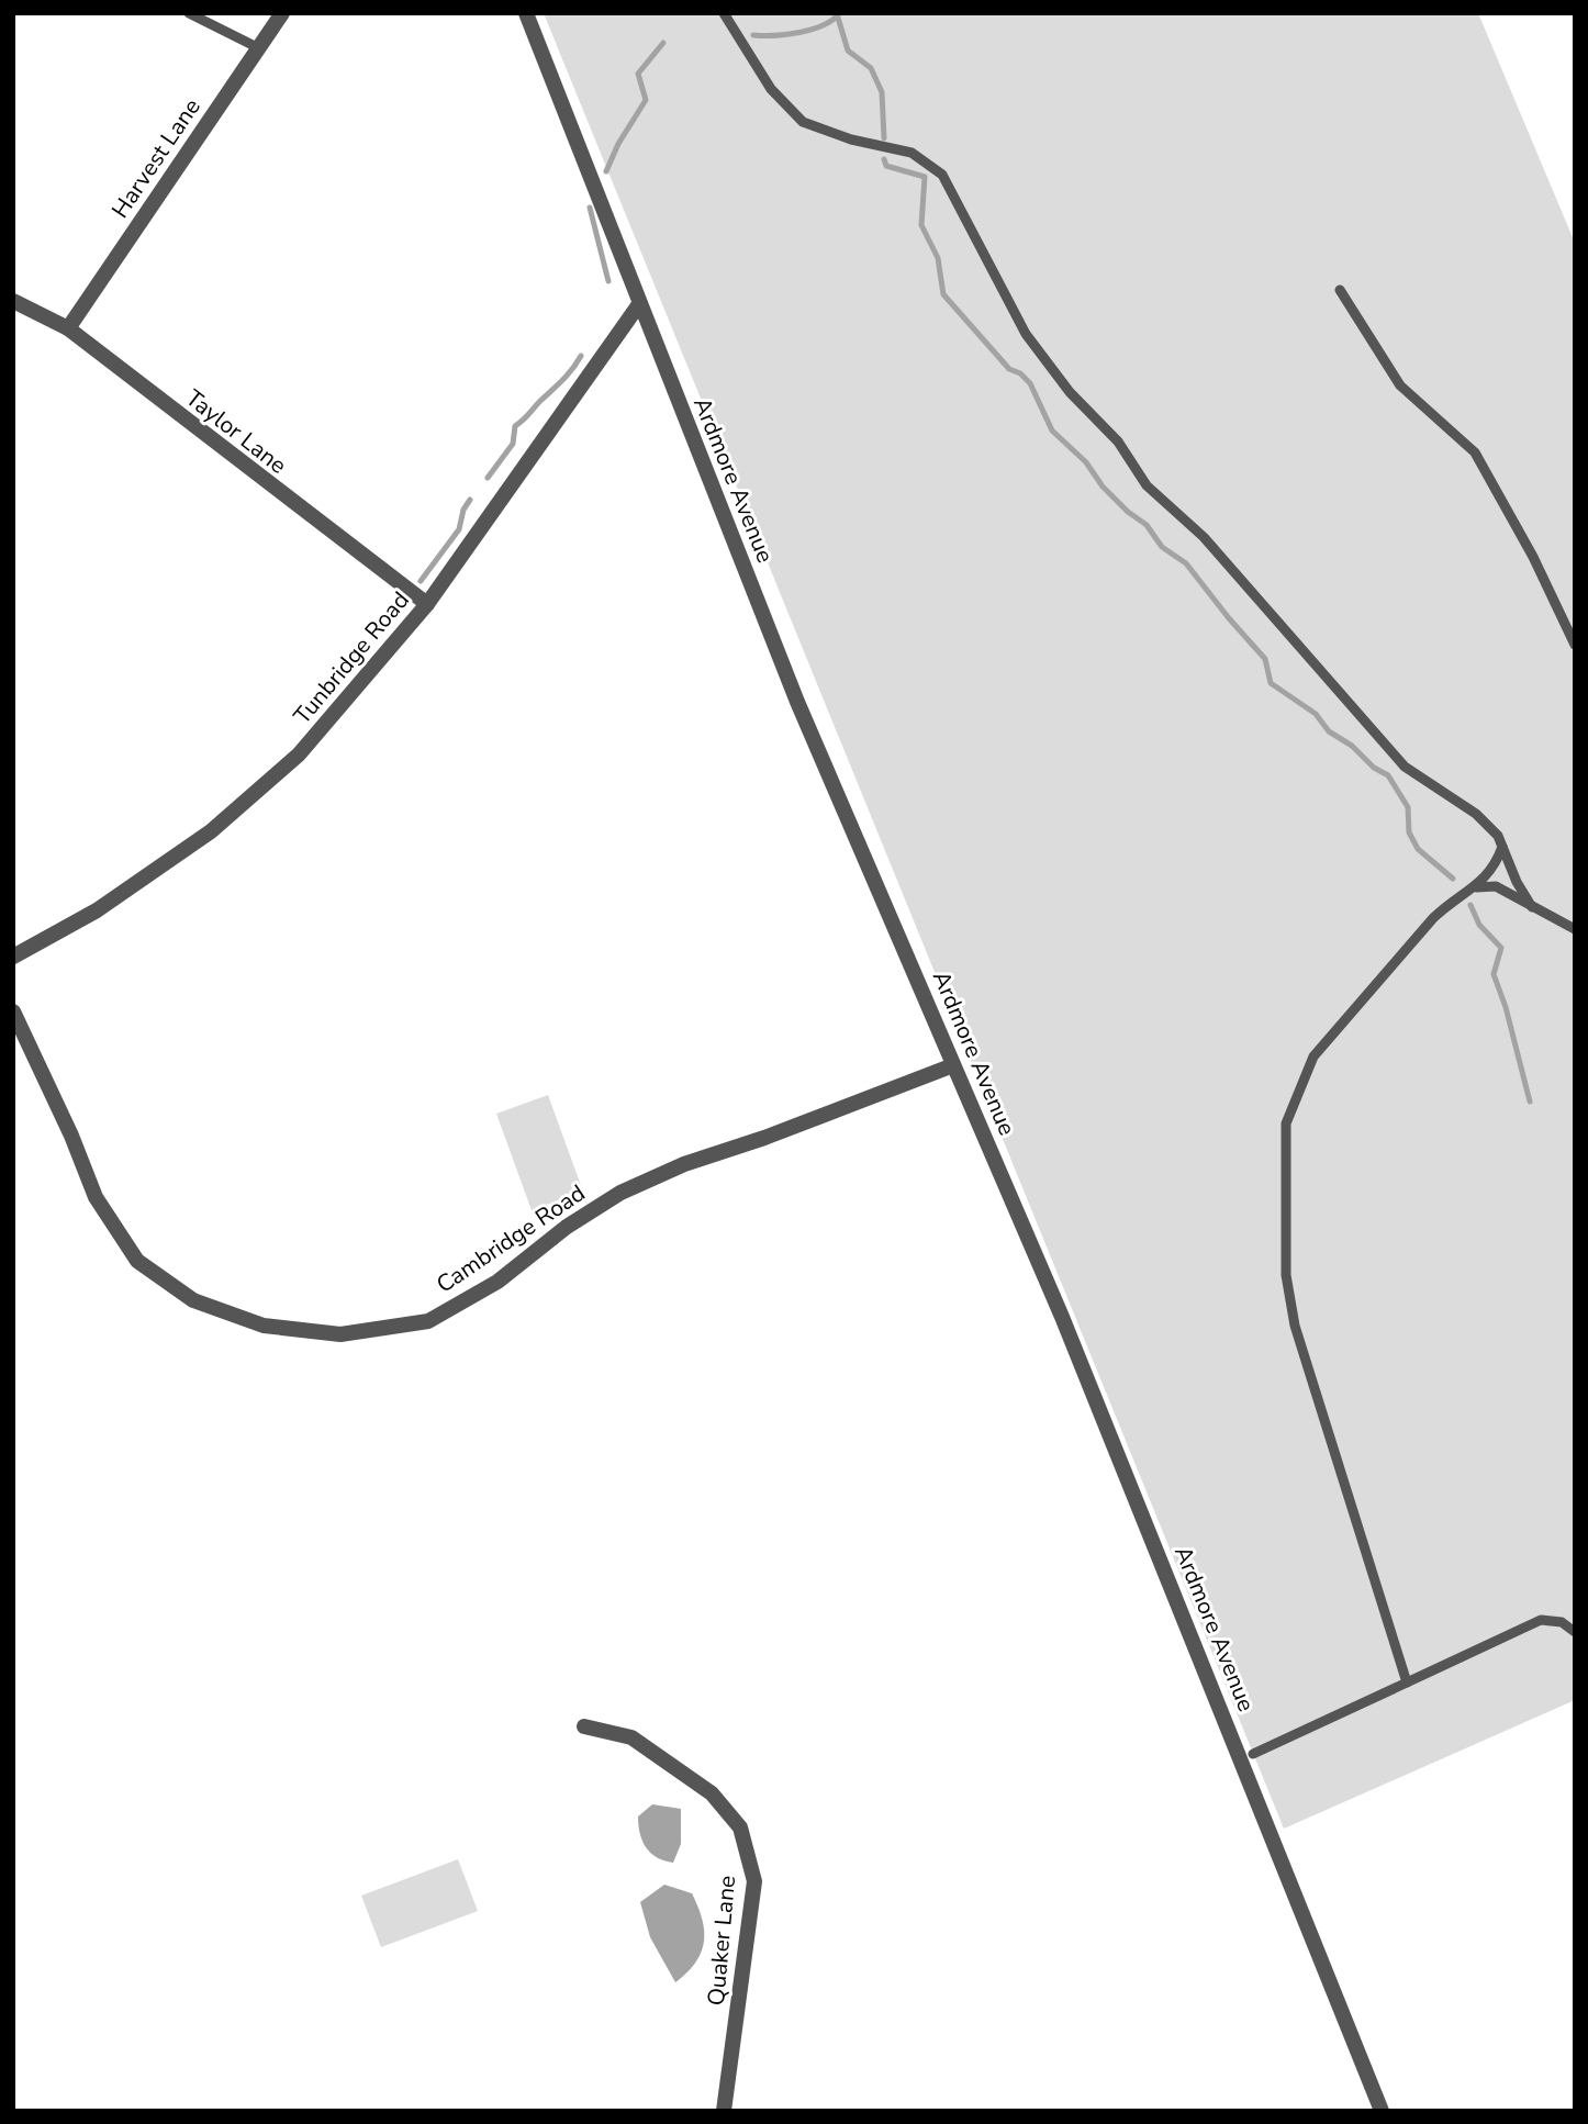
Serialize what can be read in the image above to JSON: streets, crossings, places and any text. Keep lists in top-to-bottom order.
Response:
{
  "streets": {
    "street": [
      "Harvest Lane",
      "Taylor Lane",
      "Ardmore Avenue",
      "Tunbridge Road",
      "Cambridge Road",
      "Quaker Lane"
    ]
  },
  "crossings": [
    ["Harvest Lane", "Taylor Lane"],
    ["Taylor Lane", "Tunbridge Road"],
    ["Ardmore Avenue", "Tunbridge Road"],
    ["Ardmore Avenue", "Cambridge Road"]
  ]
}
